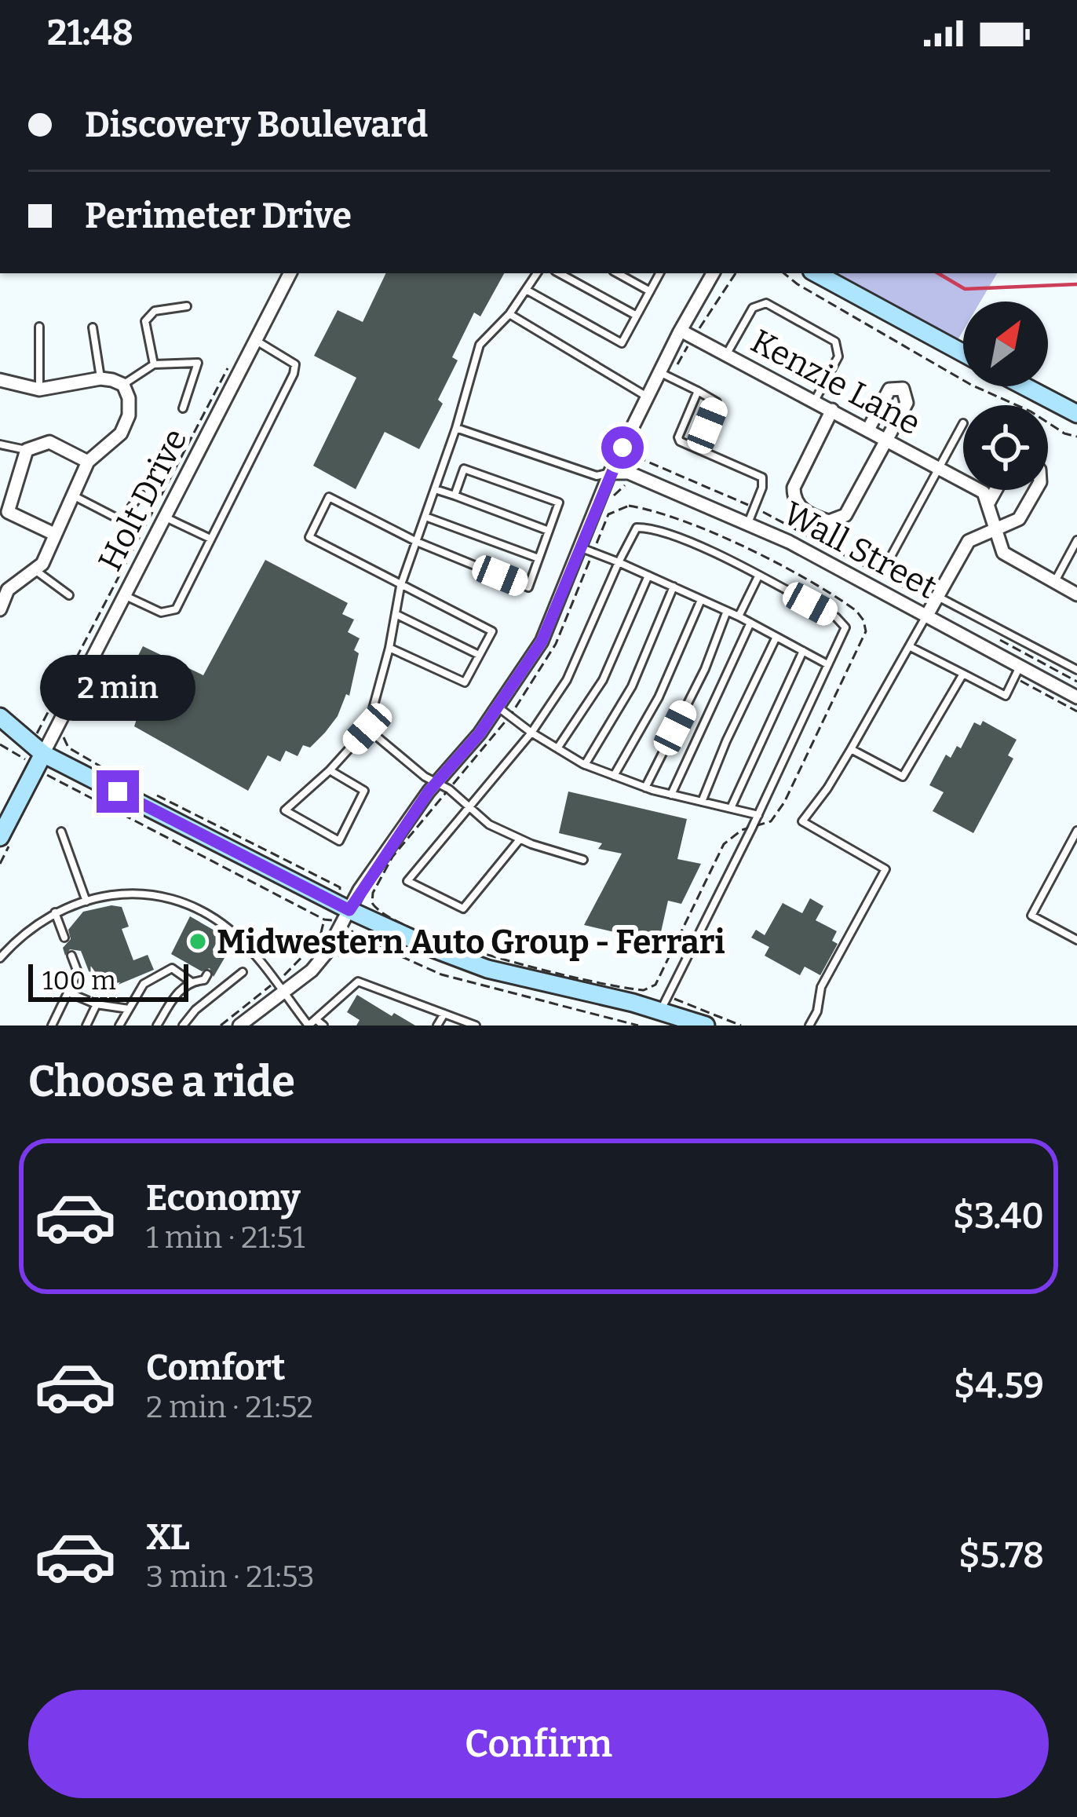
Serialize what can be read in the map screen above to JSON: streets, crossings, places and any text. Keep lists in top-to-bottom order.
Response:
{
  "streets": {
    "street": ["Kenzie Lane", "Holt Drive", "Wall Street"]
  },
  "places": ["Midwestern Auto Group - Ferrari"],
  "scale_bar": "100 m",
  "north": "top right",
  "page": {
    "status": "21:48",
    "banner": ["Discovery Boulevard", "Perimeter Drive"],
    "bubble": "2 min",
    "scale": "100 m",
    "heading": "Choose a ride",
    "list": [
      {
        "name": "Economy",
        "note": "1 min · 21:51",
        "value": "$3.40"
      },
      {
        "name": "Comfort",
        "note": "2 min · 21:52",
        "value": "$4.59"
      },
      {
        "name": "XL",
        "note": "3 min · 21:53",
        "value": "$5.78"
      }
    ],
    "buttons": "Confirm"
  }
}
